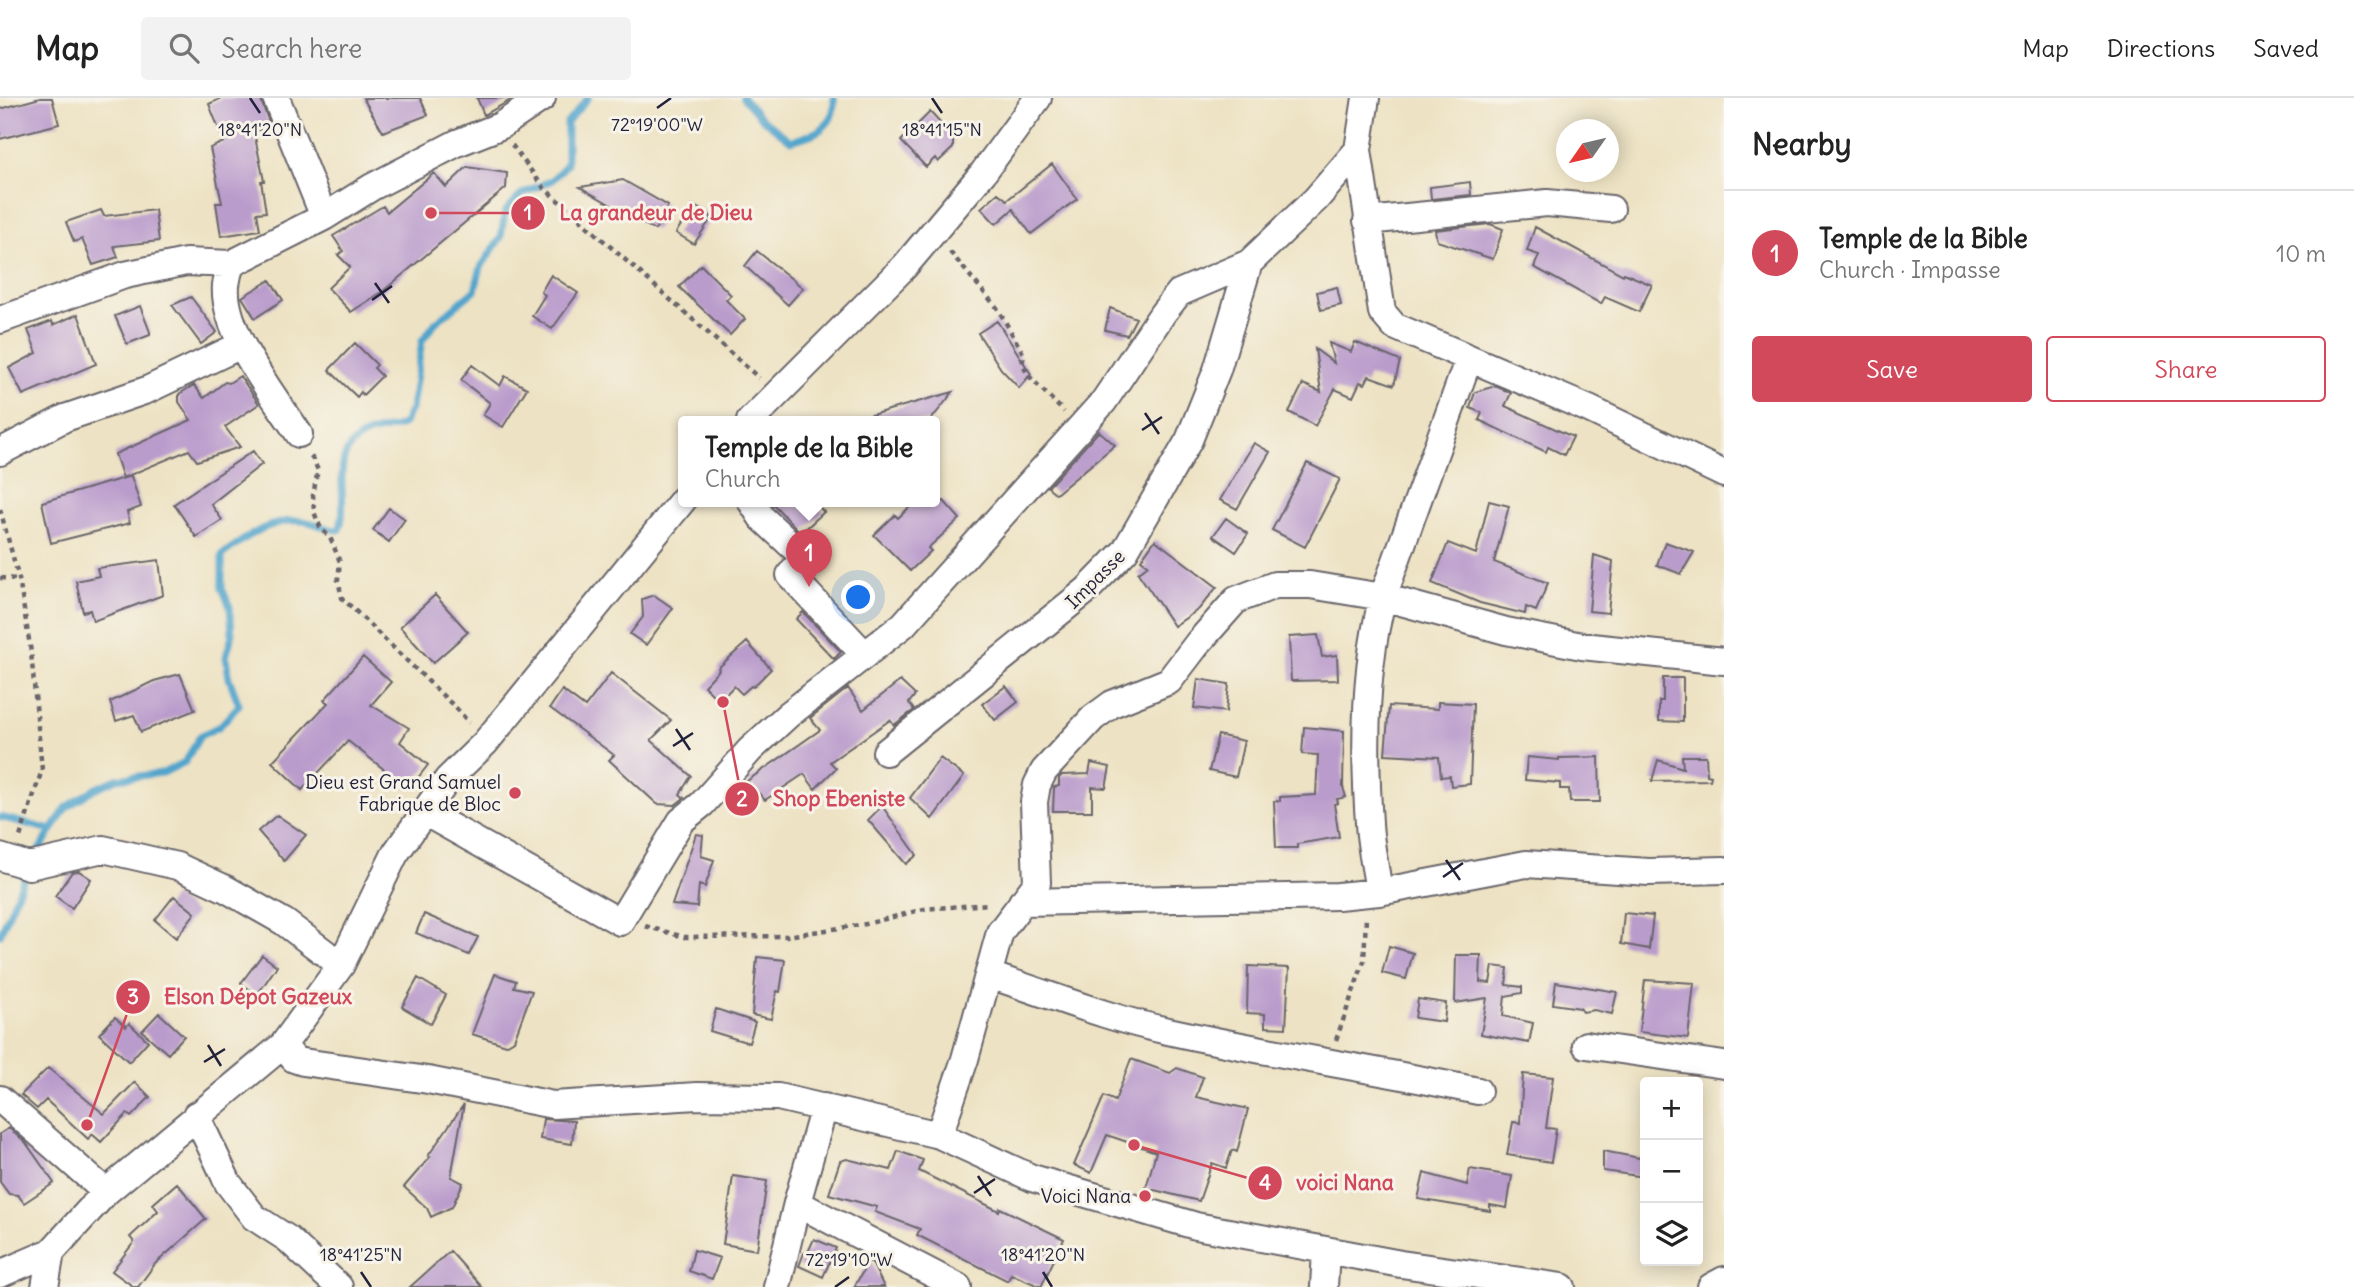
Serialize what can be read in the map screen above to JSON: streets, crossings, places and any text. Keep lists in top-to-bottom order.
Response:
{
  "streets": {
    "street": ["Impasse"]
  },
  "places": [
    "La grandeur de Dieu",
    "Shop Ebeniste",
    "Dieu est Grand Samuel Fabrique de Bloc",
    "Elson Dépot Gazeux",
    "voici Nana",
    "Voici Nana"
  ],
  "north": "bottom left",
  "page": {
    "header": "Map",
    "search": "Search here",
    "nav": ["Map", "Directions", "Saved"],
    "heading": "Nearby",
    "list": [
      {
        "mark": "1",
        "name": "Temple de la Bible",
        "note": "Church · Impasse",
        "value": "10 m"
      }
    ],
    "buttons": ["Save", "Share"],
    "popup": ["Temple de la Bible", "Church"],
    "pins": "1",
    "map_buttons": ["+", "−"]
  },
  "coordinates": [
    "72°19'00\"W",
    "18°41'20\"N",
    "18°41'15\"N",
    "18°41'25\"N",
    "72°19'10\"W"
  ]
}
